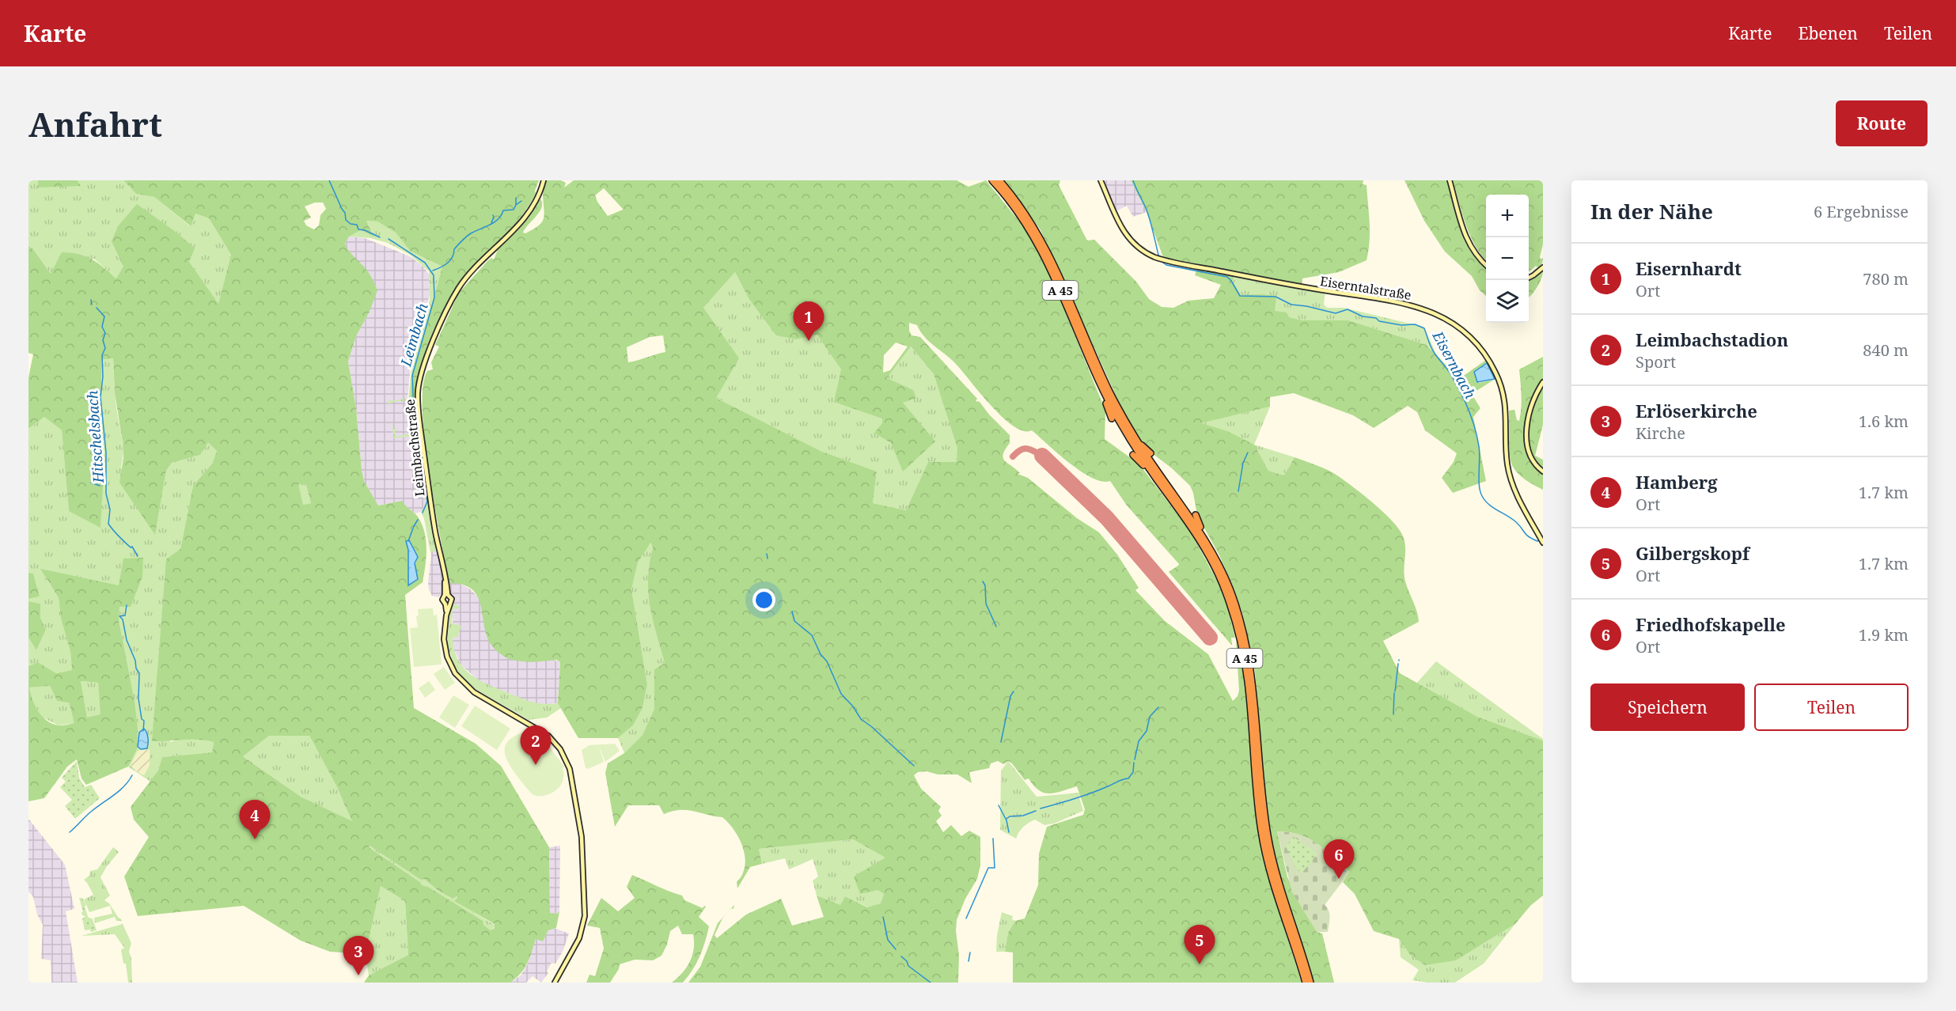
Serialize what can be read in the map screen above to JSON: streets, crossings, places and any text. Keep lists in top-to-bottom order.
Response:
{
  "streets": {
    "highway": ["A 45"],
    "main road": ["Eiserntalstraße", "Leimbachstraße"]
  },
  "water": ["Leimbach", "Eisernbach", "Hitschelsbach"],
  "page": {
    "header": "Karte",
    "nav": ["Karte", "Ebenen", "Teilen"],
    "buttons": [
      "Route",
      ["Speichern", "Teilen"]
    ],
    "title": "Anfahrt",
    "heading": ["In der Nähe", "6 Ergebnisse"],
    "map_buttons": ["+", "−"],
    "list": [
      {
        "mark": "1",
        "name": "Eisernhardt",
        "note": "Ort",
        "value": "780 m"
      },
      {
        "mark": "2",
        "name": "Leimbachstadion",
        "note": "Sport",
        "value": "840 m"
      },
      {
        "mark": "3",
        "name": "Erlöserkirche",
        "note": "Kirche",
        "value": "1.6 km"
      },
      {
        "mark": "4",
        "name": "Hamberg",
        "note": "Ort",
        "value": "1.7 km"
      },
      {
        "mark": "5",
        "name": "Gilbergskopf",
        "note": "Ort",
        "value": "1.7 km"
      },
      {
        "mark": "6",
        "name": "Friedhofskapelle",
        "note": "Ort",
        "value": "1.9 km"
      }
    ],
    "pins": [
      "1",
      "2",
      "4",
      "6",
      "5",
      "3"
    ]
  }
}
